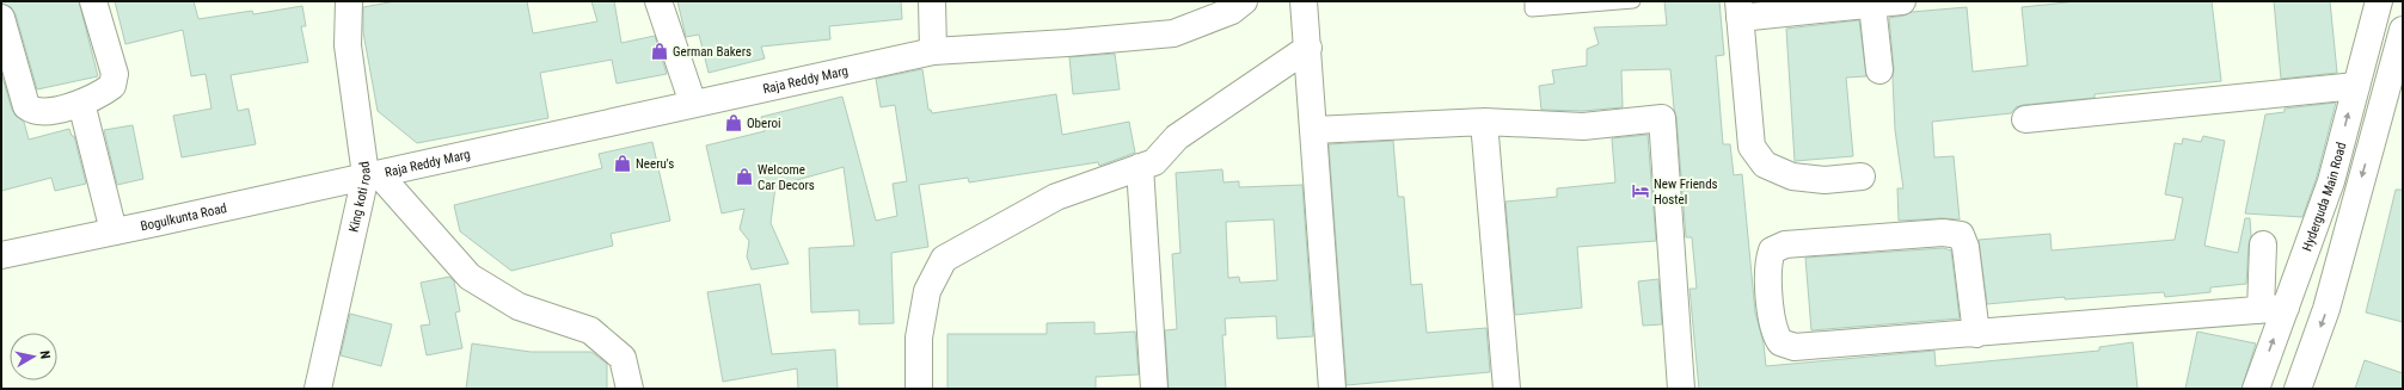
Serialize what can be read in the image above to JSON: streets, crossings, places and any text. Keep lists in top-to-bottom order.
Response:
{
  "streets": {
    "street": [
      "Raja Reddy Marg",
      "King koti road",
      "Hyderguda Main Road",
      "Bogulkunta Road"
    ]
  },
  "crossings": [
    ["Raja Reddy Marg", "King koti road"],
    ["Raja Reddy Marg", "Bogulkunta Road"],
    ["King koti road", "Bogulkunta Road"]
  ],
  "places": {
    "shop": [
      "German Bakers",
      "Oberoi",
      "Neeru's",
      "Welcome Car Decors"
    ],
    "hotel": ["New Friends Hostel"]
  },
  "north": "right"
}
